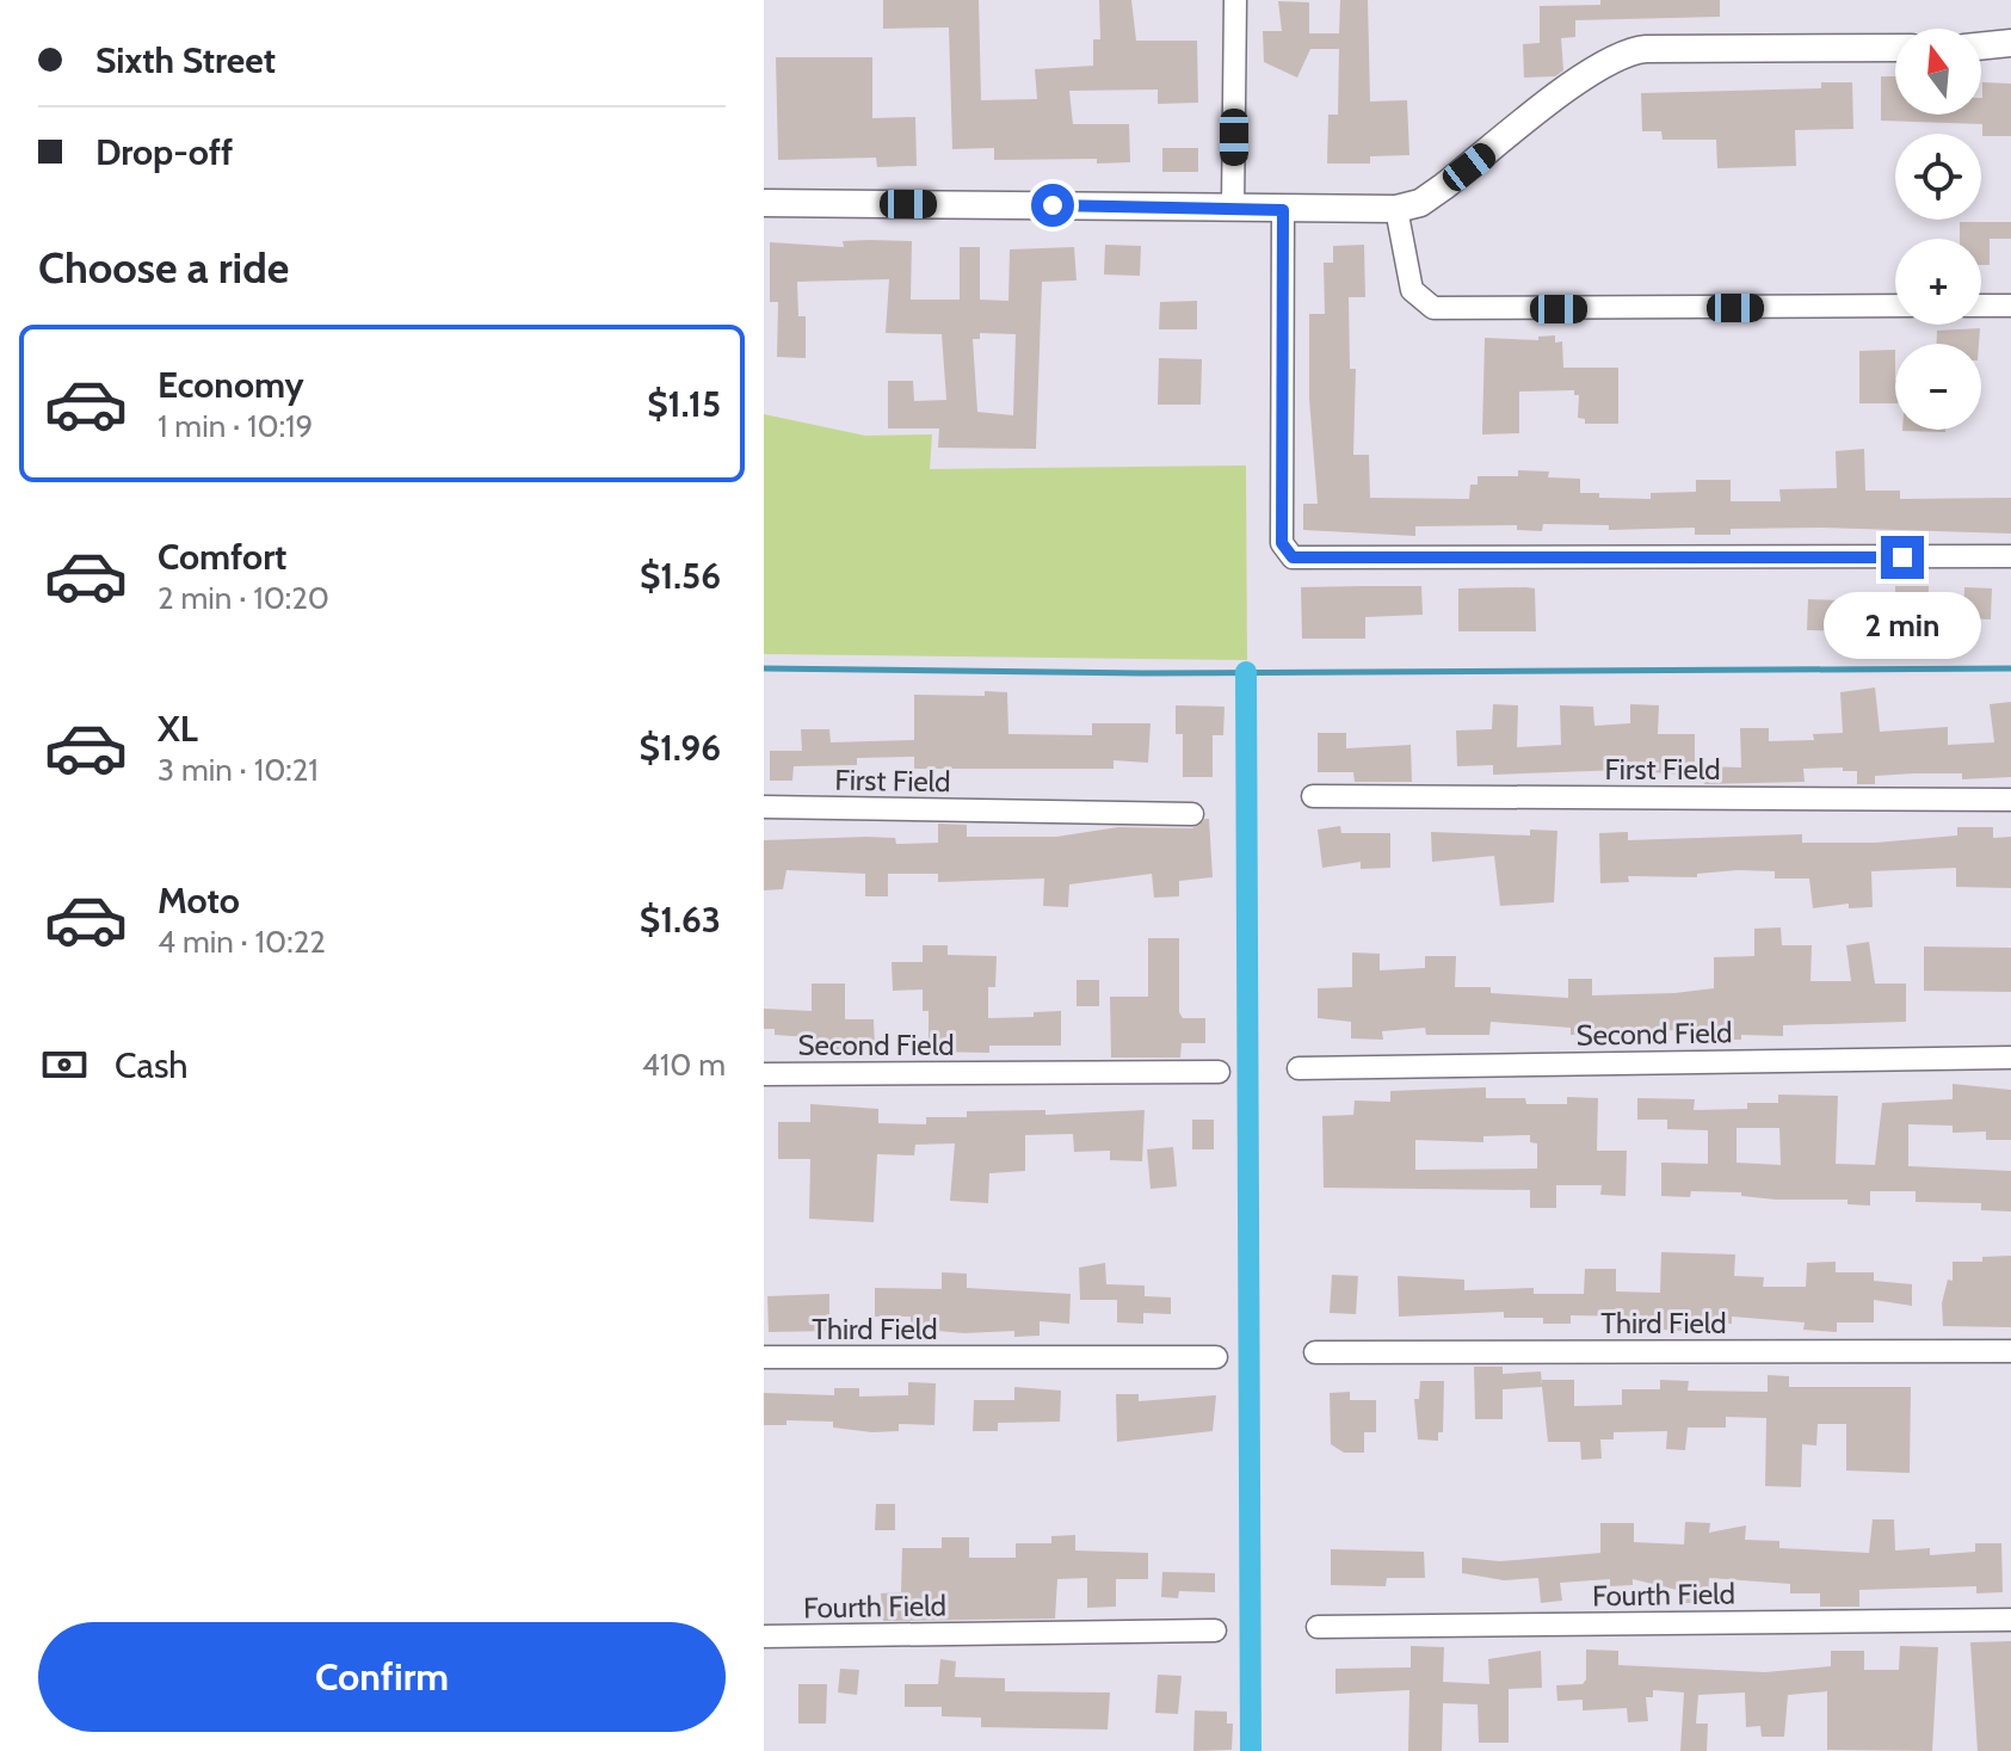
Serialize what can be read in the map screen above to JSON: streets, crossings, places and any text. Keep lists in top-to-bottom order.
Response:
{
  "streets": {
    "street": [
      "First Field",
      "Second Field",
      "Third Field",
      "Fourth Field"
    ]
  },
  "north": "top",
  "page": {
    "banner": ["Sixth Street", "Drop-off"],
    "map_buttons": ["+", "−"],
    "heading": "Choose a ride",
    "list": [
      {
        "name": "Economy",
        "note": "1 min · 10:19",
        "value": "$1.15"
      },
      {
        "name": "Comfort",
        "note": "2 min · 10:20",
        "value": "$1.56"
      },
      {
        "name": "XL",
        "note": "3 min · 10:21",
        "value": "$1.96"
      },
      {
        "name": "Moto",
        "note": "4 min · 10:22",
        "value": "$1.63"
      }
    ],
    "bubble": "2 min",
    "pay": ["Cash", "410 m"],
    "buttons": "Confirm"
  }
}
